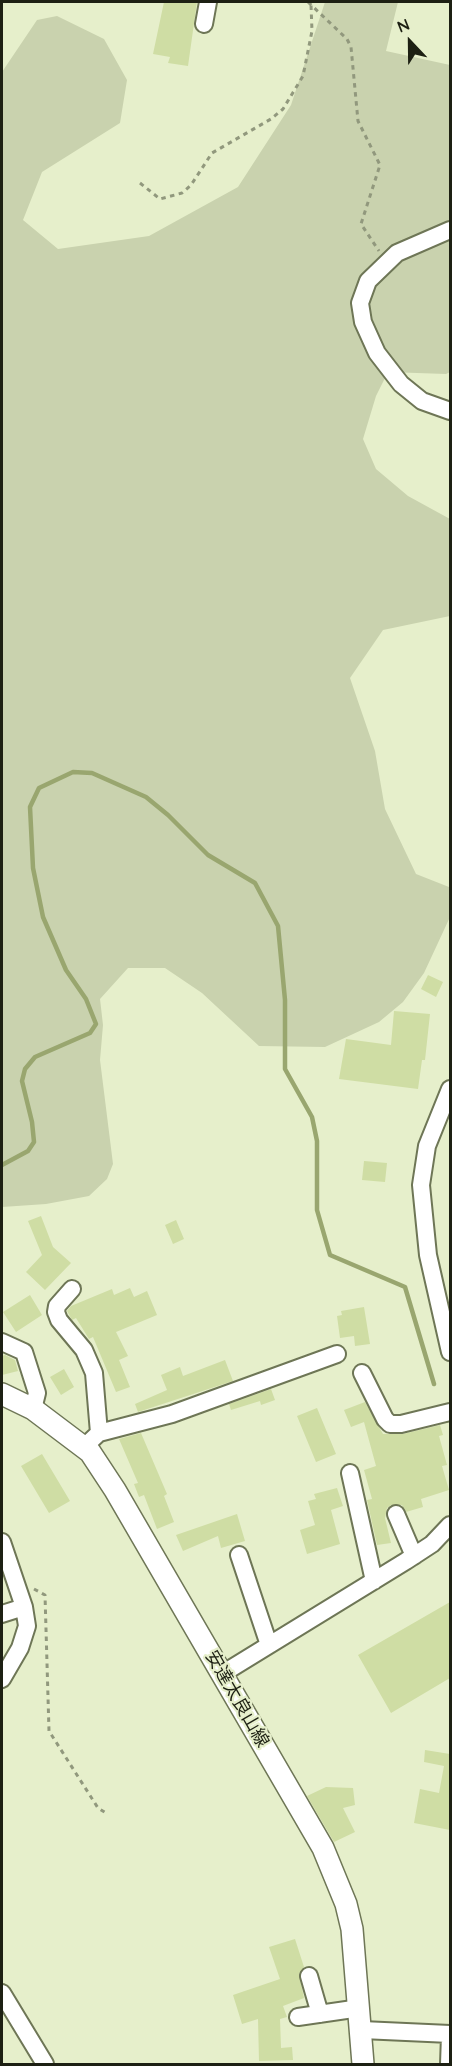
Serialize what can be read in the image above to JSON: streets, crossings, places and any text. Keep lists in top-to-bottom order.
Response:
{
  "streets": {
    "main road": ["安達太良山線"]
  },
  "north": "top"
}
